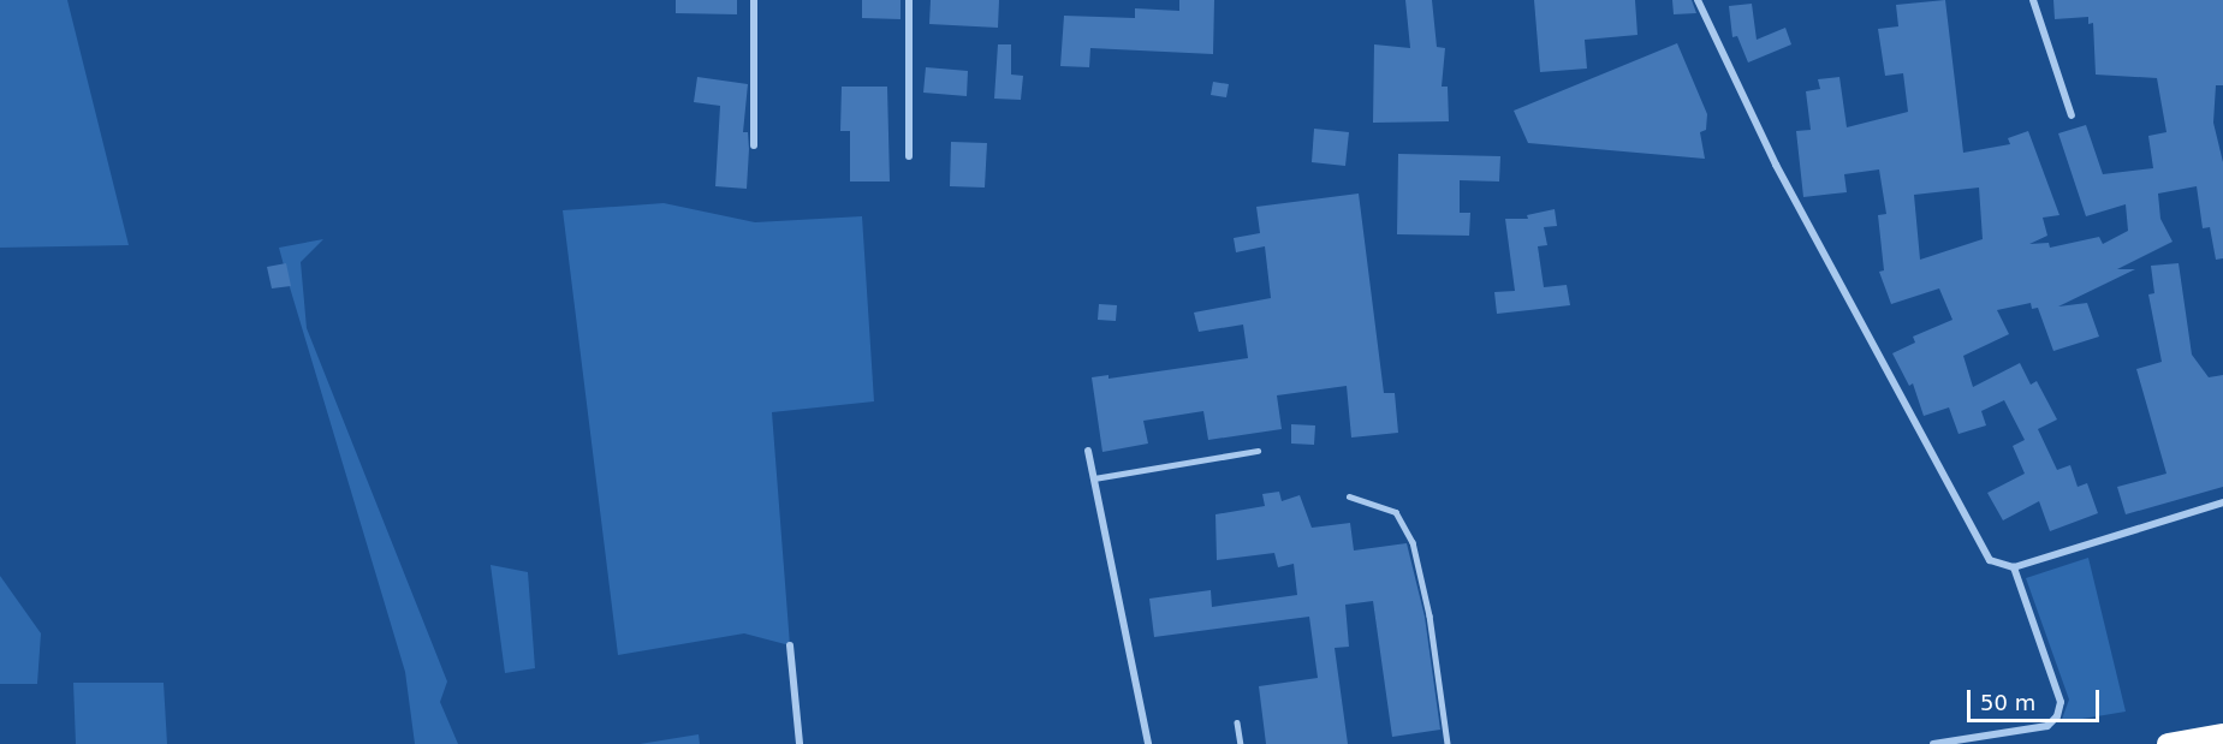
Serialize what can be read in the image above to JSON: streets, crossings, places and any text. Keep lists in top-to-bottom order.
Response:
{
  "scale_bar": "50 m"
}
